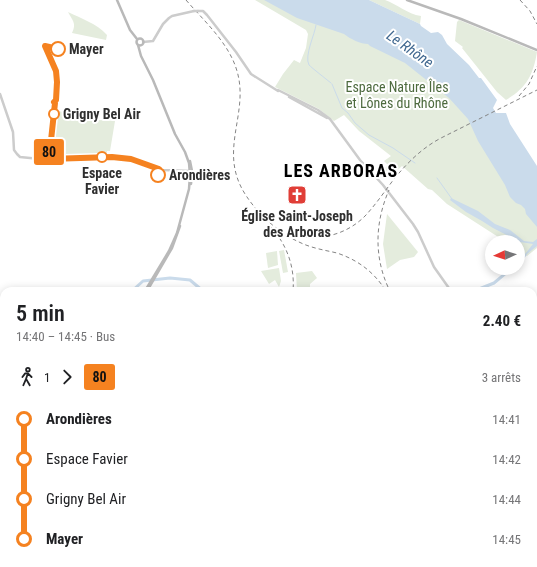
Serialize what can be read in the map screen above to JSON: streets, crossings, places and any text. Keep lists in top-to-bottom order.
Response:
{
  "districts": ["LES ARBORAS"],
  "water": ["Le Rhône"],
  "parks": ["Espace Nature Îles et Lônes du Rhône"],
  "places": {
    "other": [
      "Mayer",
      "Grigny Bel Air",
      "Espace Favier",
      "Arondières"
    ],
    "church": ["Église Saint-Joseph des Arboras"]
  },
  "lines": ["bus line 80"],
  "north": "left",
  "page": {
    "on_map": "80",
    "heading": ["5 min", "14:40 – 14:45 · Bus", "2.40 €"],
    "legs": ["1", "80", "3 arrêts"],
    "list": [
      {
        "name": "Arondières",
        "value": "14:41"
      },
      {
        "name": "Espace Favier",
        "value": "14:42"
      },
      {
        "name": "Grigny Bel Air",
        "value": "14:44"
      },
      {
        "name": "Mayer",
        "value": "14:45"
      }
    ]
  }
}
